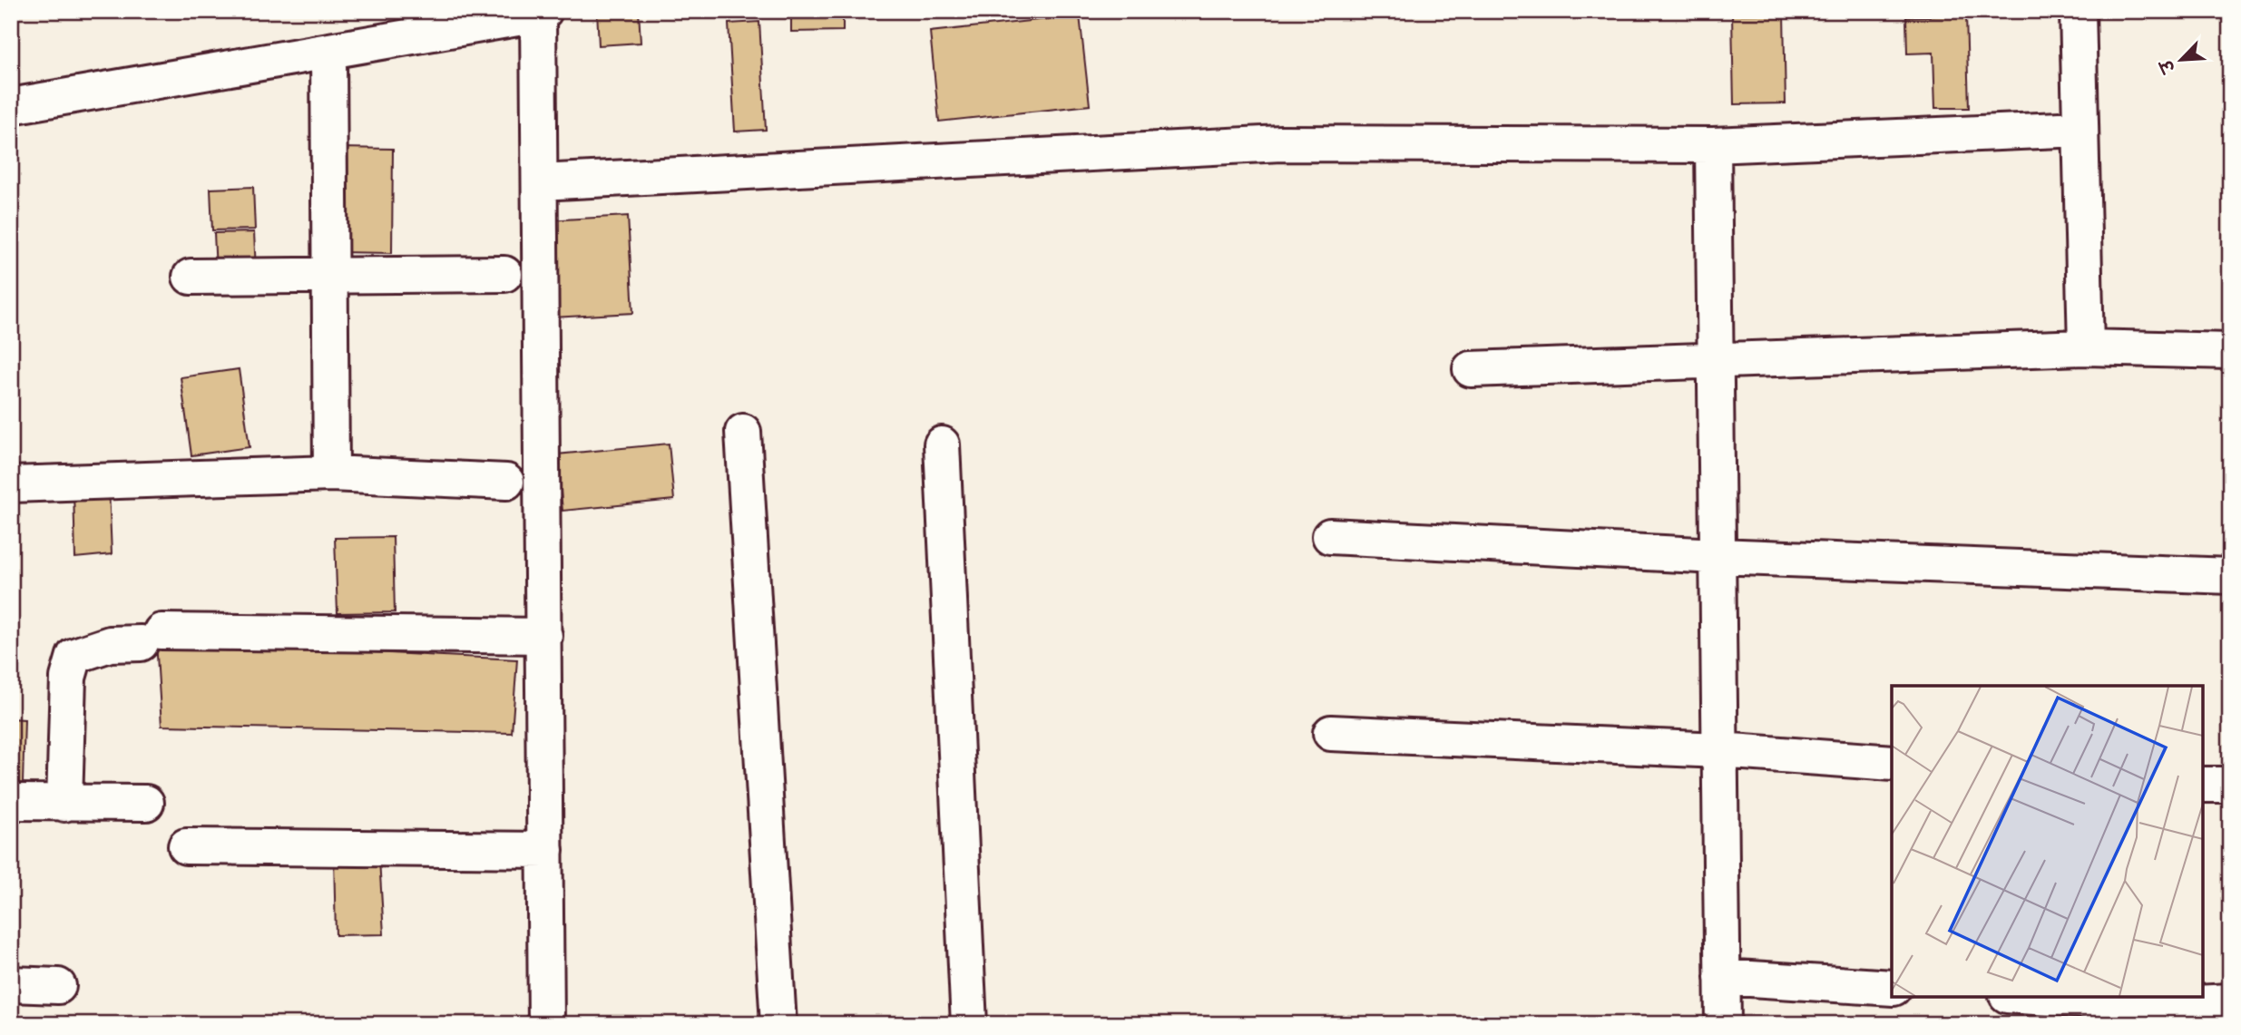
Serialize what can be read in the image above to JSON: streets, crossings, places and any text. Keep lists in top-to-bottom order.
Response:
{
  "north": "bottom left"
}
